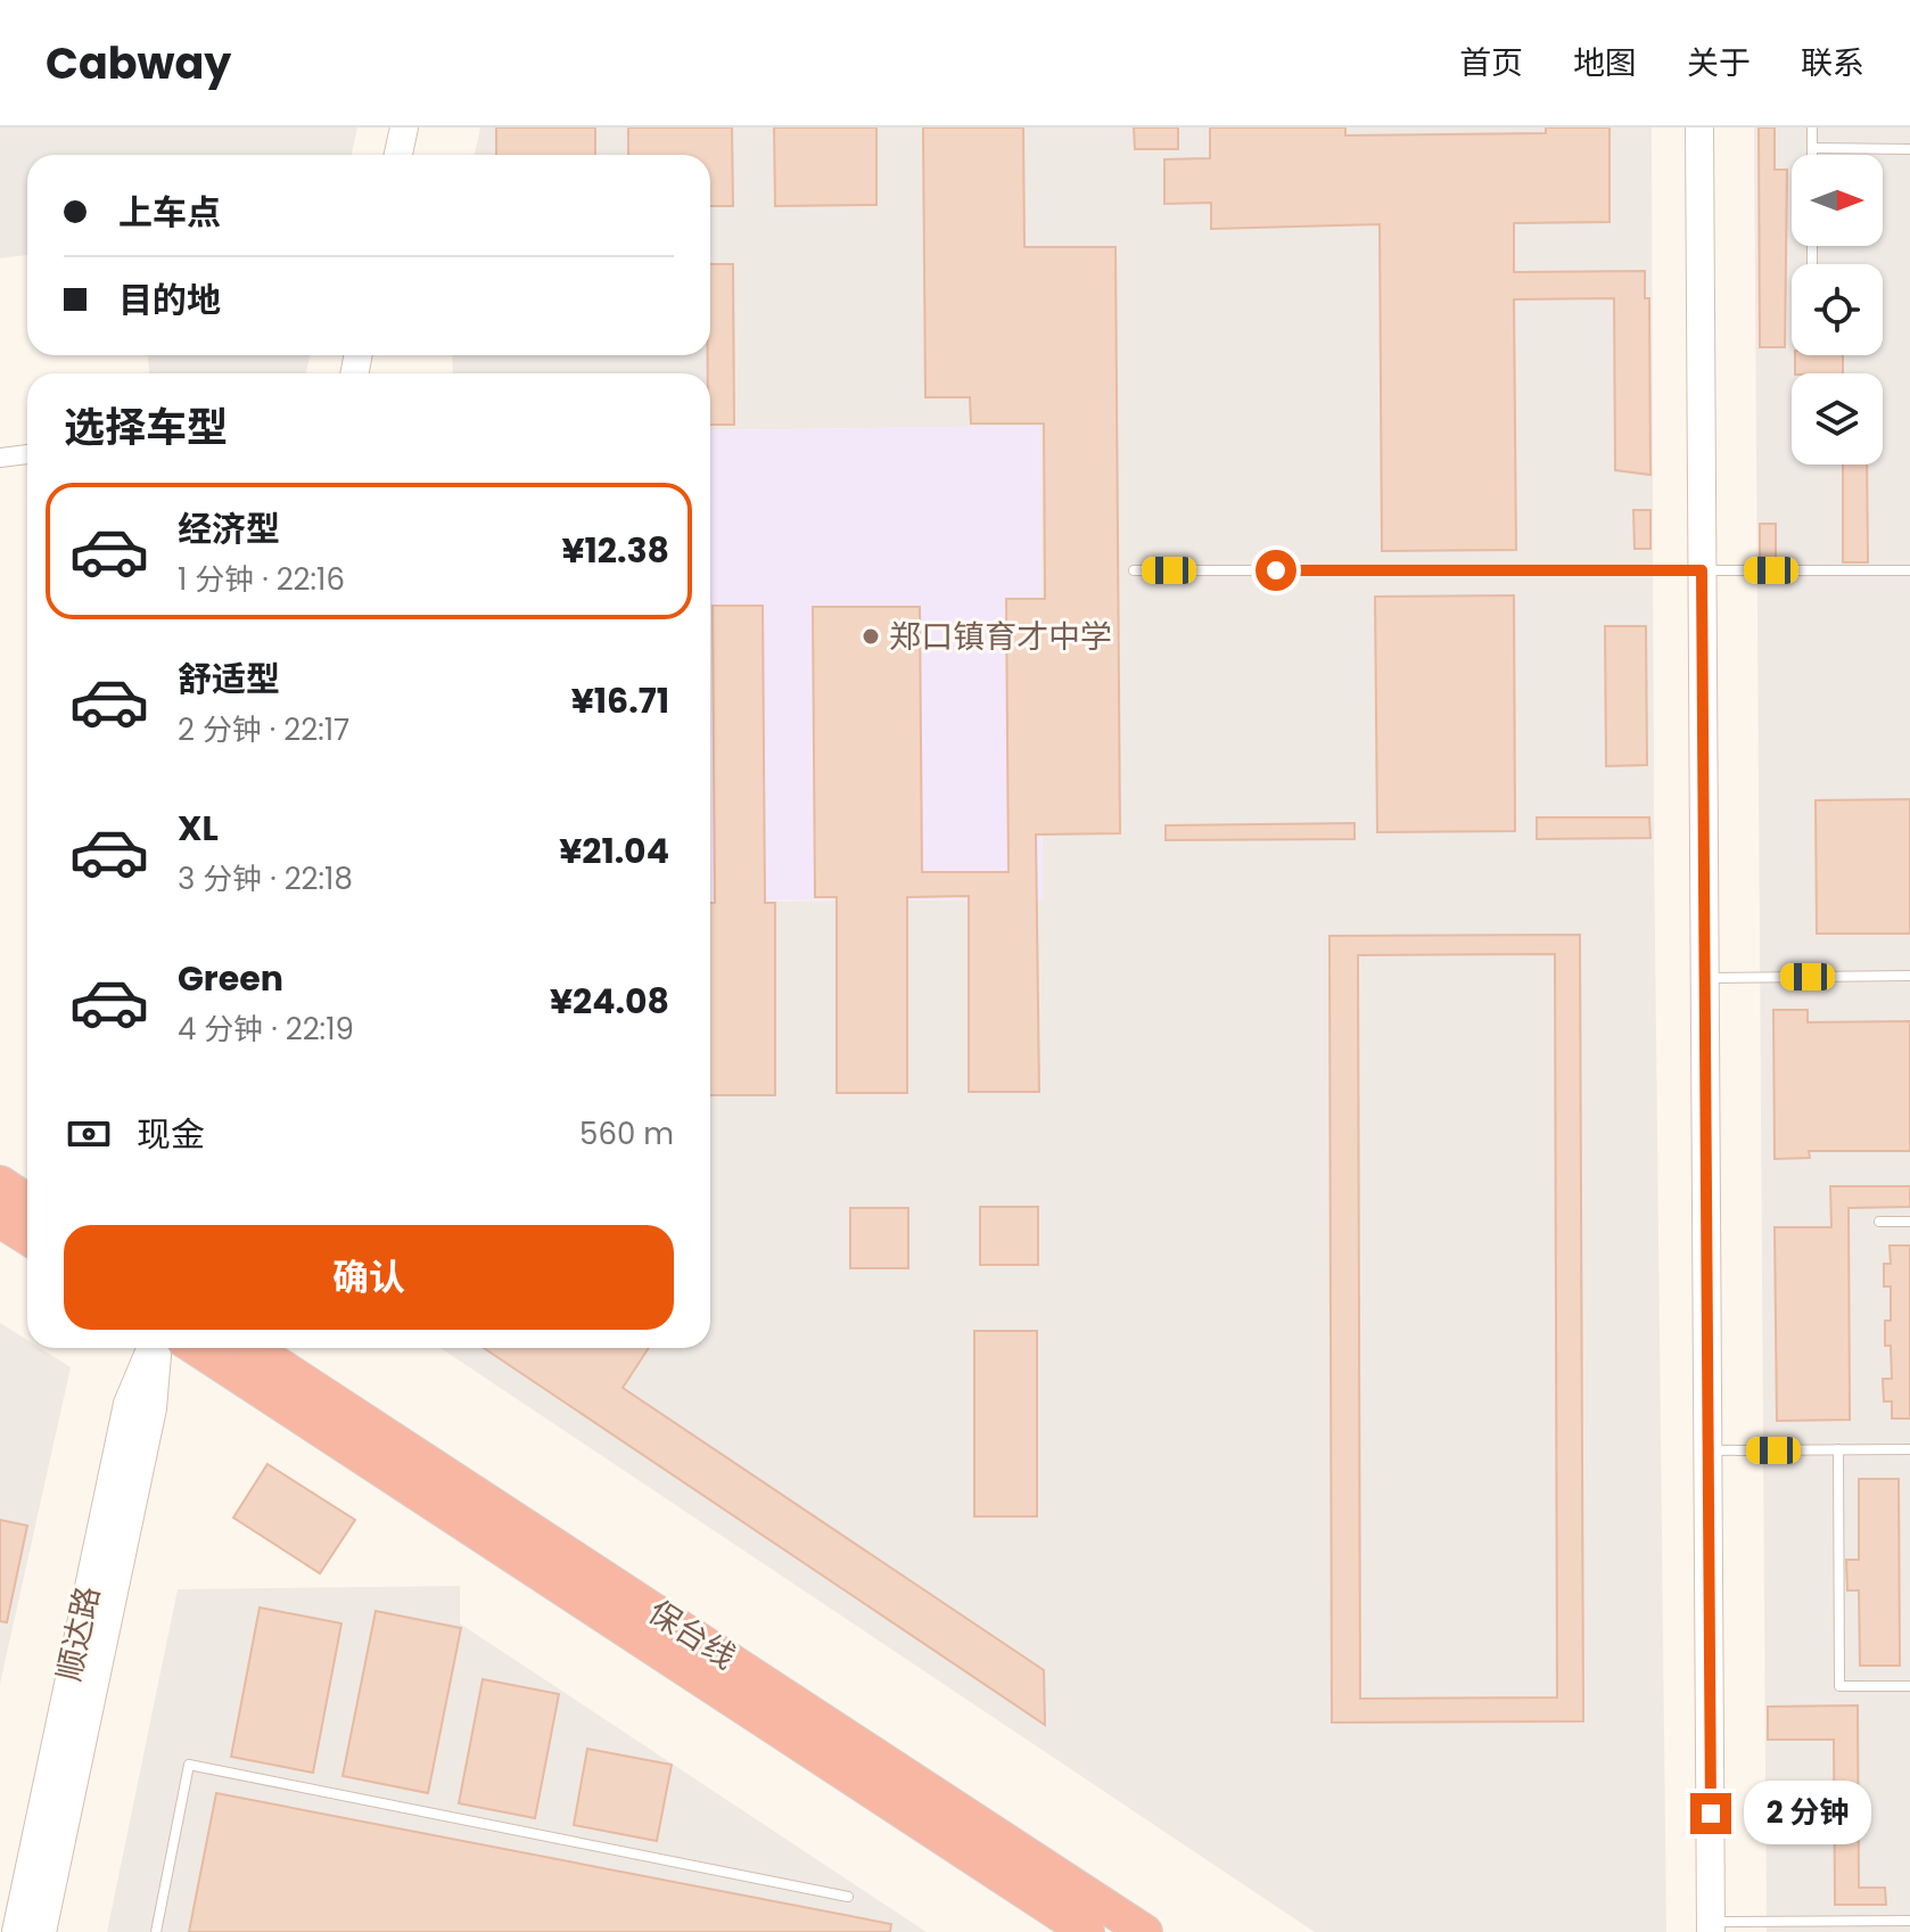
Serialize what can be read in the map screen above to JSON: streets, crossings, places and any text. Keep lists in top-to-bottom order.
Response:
{
  "streets": {
    "highway": ["保台线"],
    "street": ["顺达路"]
  },
  "places": ["郑口镇育才中学"],
  "north": "right",
  "page": {
    "header": "Cabway",
    "nav": [
      "首页",
      "地图",
      "关于",
      "联系"
    ],
    "banner": ["上车点", "目的地"],
    "heading": "选择车型",
    "list": [
      {
        "name": "经济型",
        "note": "1 分钟 · 22:16",
        "value": "¥12.38"
      },
      {
        "name": "舒适型",
        "note": "2 分钟 · 22:17",
        "value": "¥16.71"
      },
      {
        "name": "XL",
        "note": "3 分钟 · 22:18",
        "value": "¥21.04"
      },
      {
        "name": "Green",
        "note": "4 分钟 · 22:19",
        "value": "¥24.08"
      }
    ],
    "pay": ["现金", "560 m"],
    "buttons": "确认",
    "bubble": "2 分钟"
  }
}
